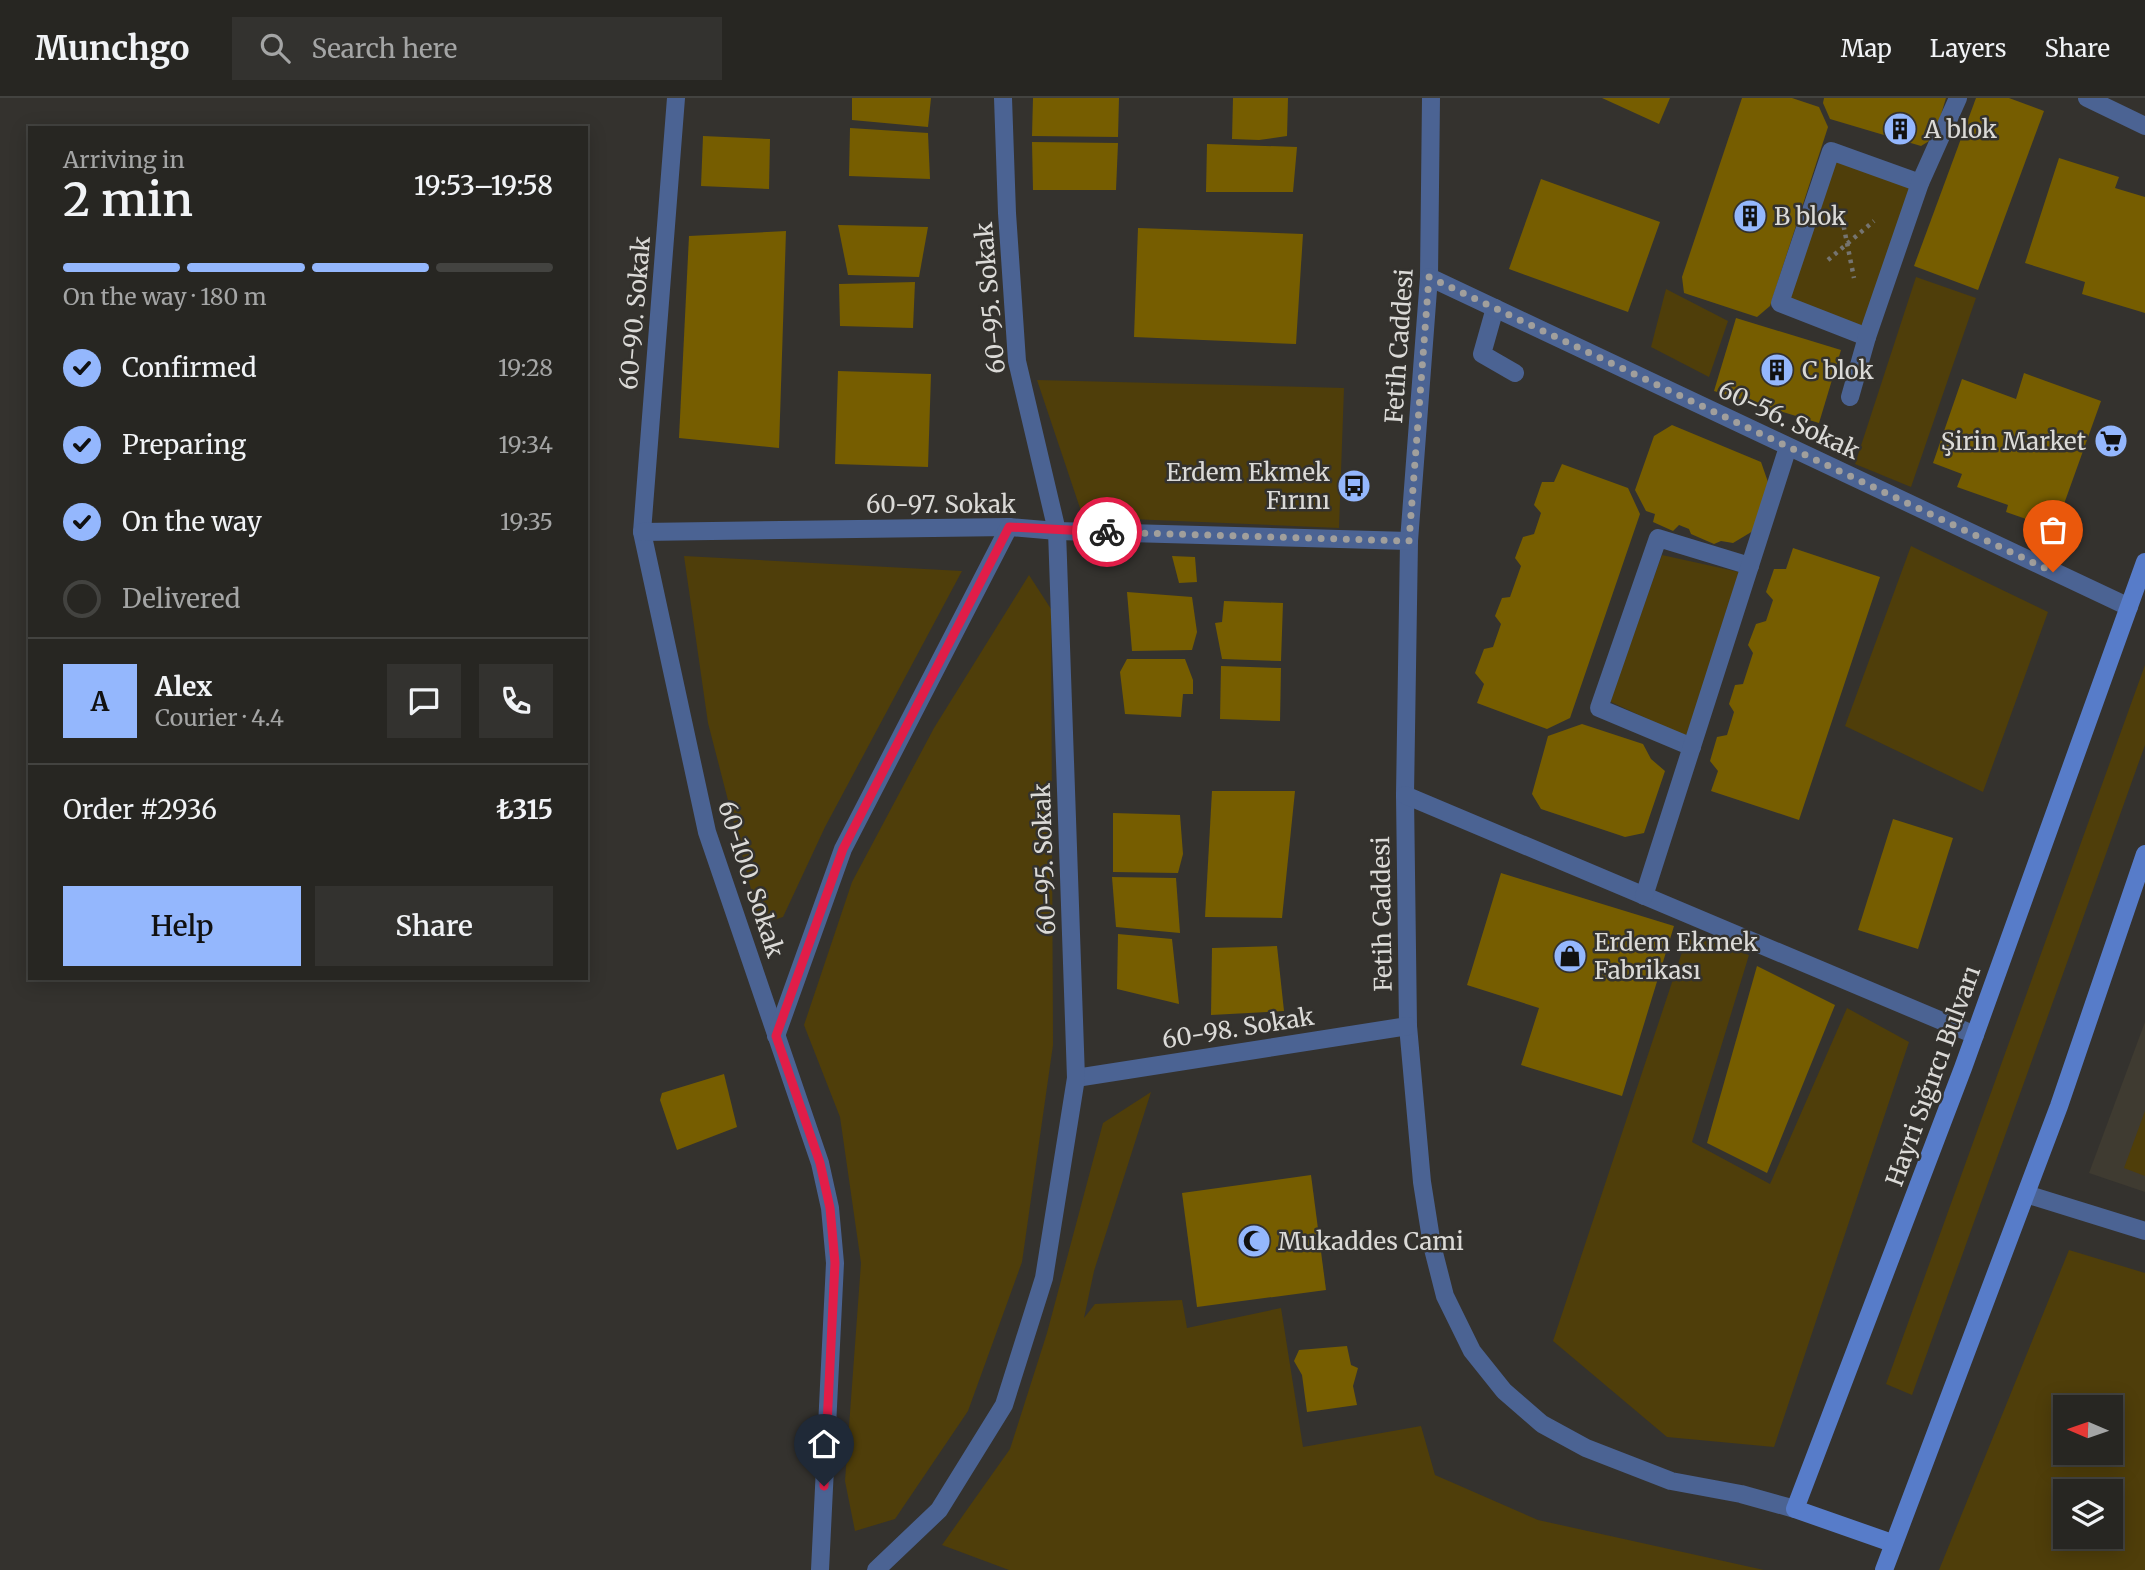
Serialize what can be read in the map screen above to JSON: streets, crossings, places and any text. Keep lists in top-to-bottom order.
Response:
{
  "streets": {
    "street": [
      "60-95. Sokak",
      "60-90. Sokak",
      "Fetih Caddesi",
      "60-56. Sokak",
      "60-97. Sokak",
      "60-100. Sokak",
      "60-98. Sokak",
      "Hayri Sığırcı Bulvarı"
    ]
  },
  "crossings": [
    ["60-95. Sokak", "60-97. Sokak"],
    ["60-95. Sokak", "60-98. Sokak"],
    ["60-90. Sokak", "60-97. Sokak"],
    ["60-90. Sokak", "60-100. Sokak"],
    ["Fetih Caddesi", "60-56. Sokak"],
    ["Fetih Caddesi", "60-97. Sokak"],
    ["Fetih Caddesi", "60-98. Sokak"],
    ["Fetih Caddesi", "Hayri Sığırcı Bulvarı"],
    ["60-56. Sokak", "Hayri Sığırcı Bulvarı"],
    ["60-97. Sokak", "60-100. Sokak"]
  ],
  "places": {
    "building": ["A blok", "B blok", "C blok"],
    "supermarket": ["Şirin Market"],
    "bus stop": ["Erdem Ekmek Fırını"],
    "shop": ["Erdem Ekmek Fabrikası"],
    "mosque": ["Mukaddes Cami"]
  },
  "north": "left",
  "page": {
    "header": "Munchgo",
    "search": "Search here",
    "nav": ["Map", "Layers", "Share"],
    "heading": ["2 min", "Arriving in", "19:53–19:58"],
    "panel": [
      "Alex",
      "Courier · 4.4",
      "Order #2936",
      "₺315"
    ],
    "bar": "On the way · 180 m",
    "list": [
      ["Confirmed", "19:28"],
      ["Preparing", "19:34"],
      ["On the way", "19:35"],
      "Delivered"
    ],
    "round": "A",
    "buttons": ["Help", "Share"]
  }
}
